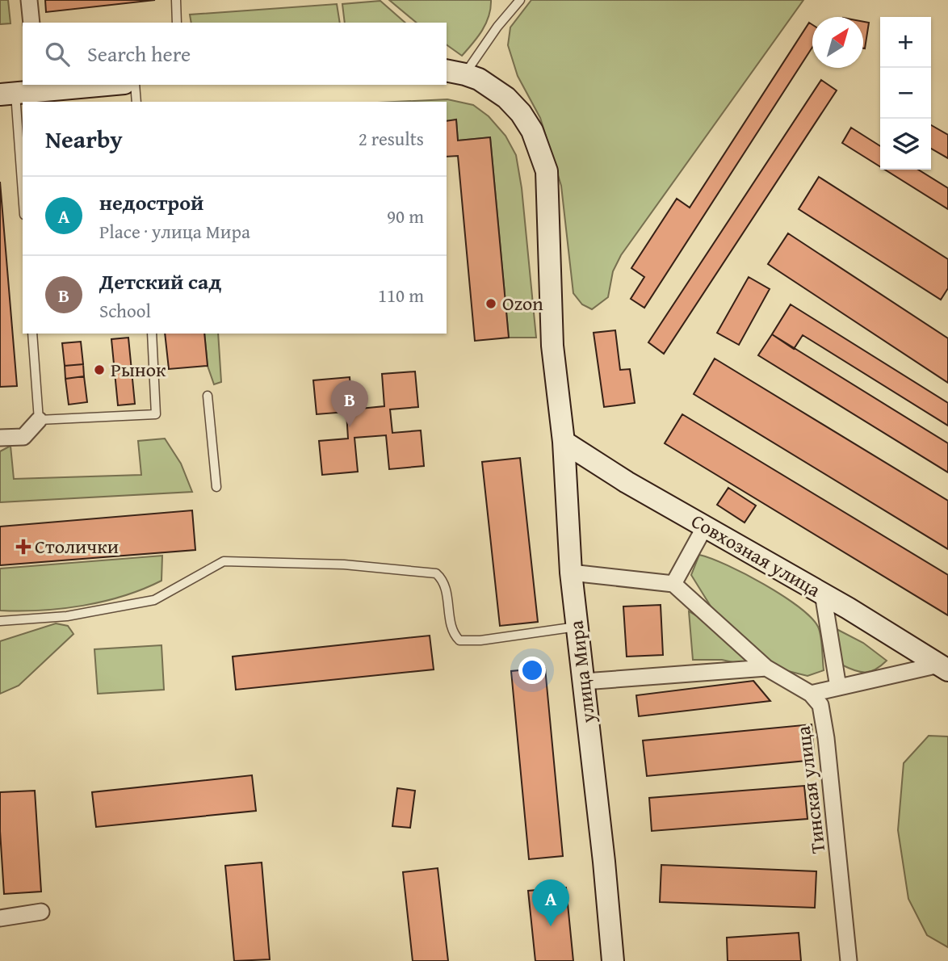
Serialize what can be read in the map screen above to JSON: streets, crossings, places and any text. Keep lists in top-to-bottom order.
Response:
{
  "streets": {
    "main road": ["Совхозная улица", "улица Мира"],
    "street": ["Тинская улица"]
  },
  "crossings": [
    ["Совхозная улица", "улица Мира"]
  ],
  "places": {
    "other": ["Ozon", "Рынок"],
    "health": ["Столички"]
  },
  "north": "top right",
  "page": {
    "map_buttons": ["+", "−"],
    "search": "Search here",
    "heading": ["Nearby", "2 results"],
    "list": [
      {
        "mark": "A",
        "name": "недострой",
        "note": "Place · улица Мира",
        "value": "90 m"
      },
      {
        "mark": "B",
        "name": "Детский сад",
        "note": "School",
        "value": "110 m"
      }
    ],
    "pins": ["B", "A"]
  }
}
